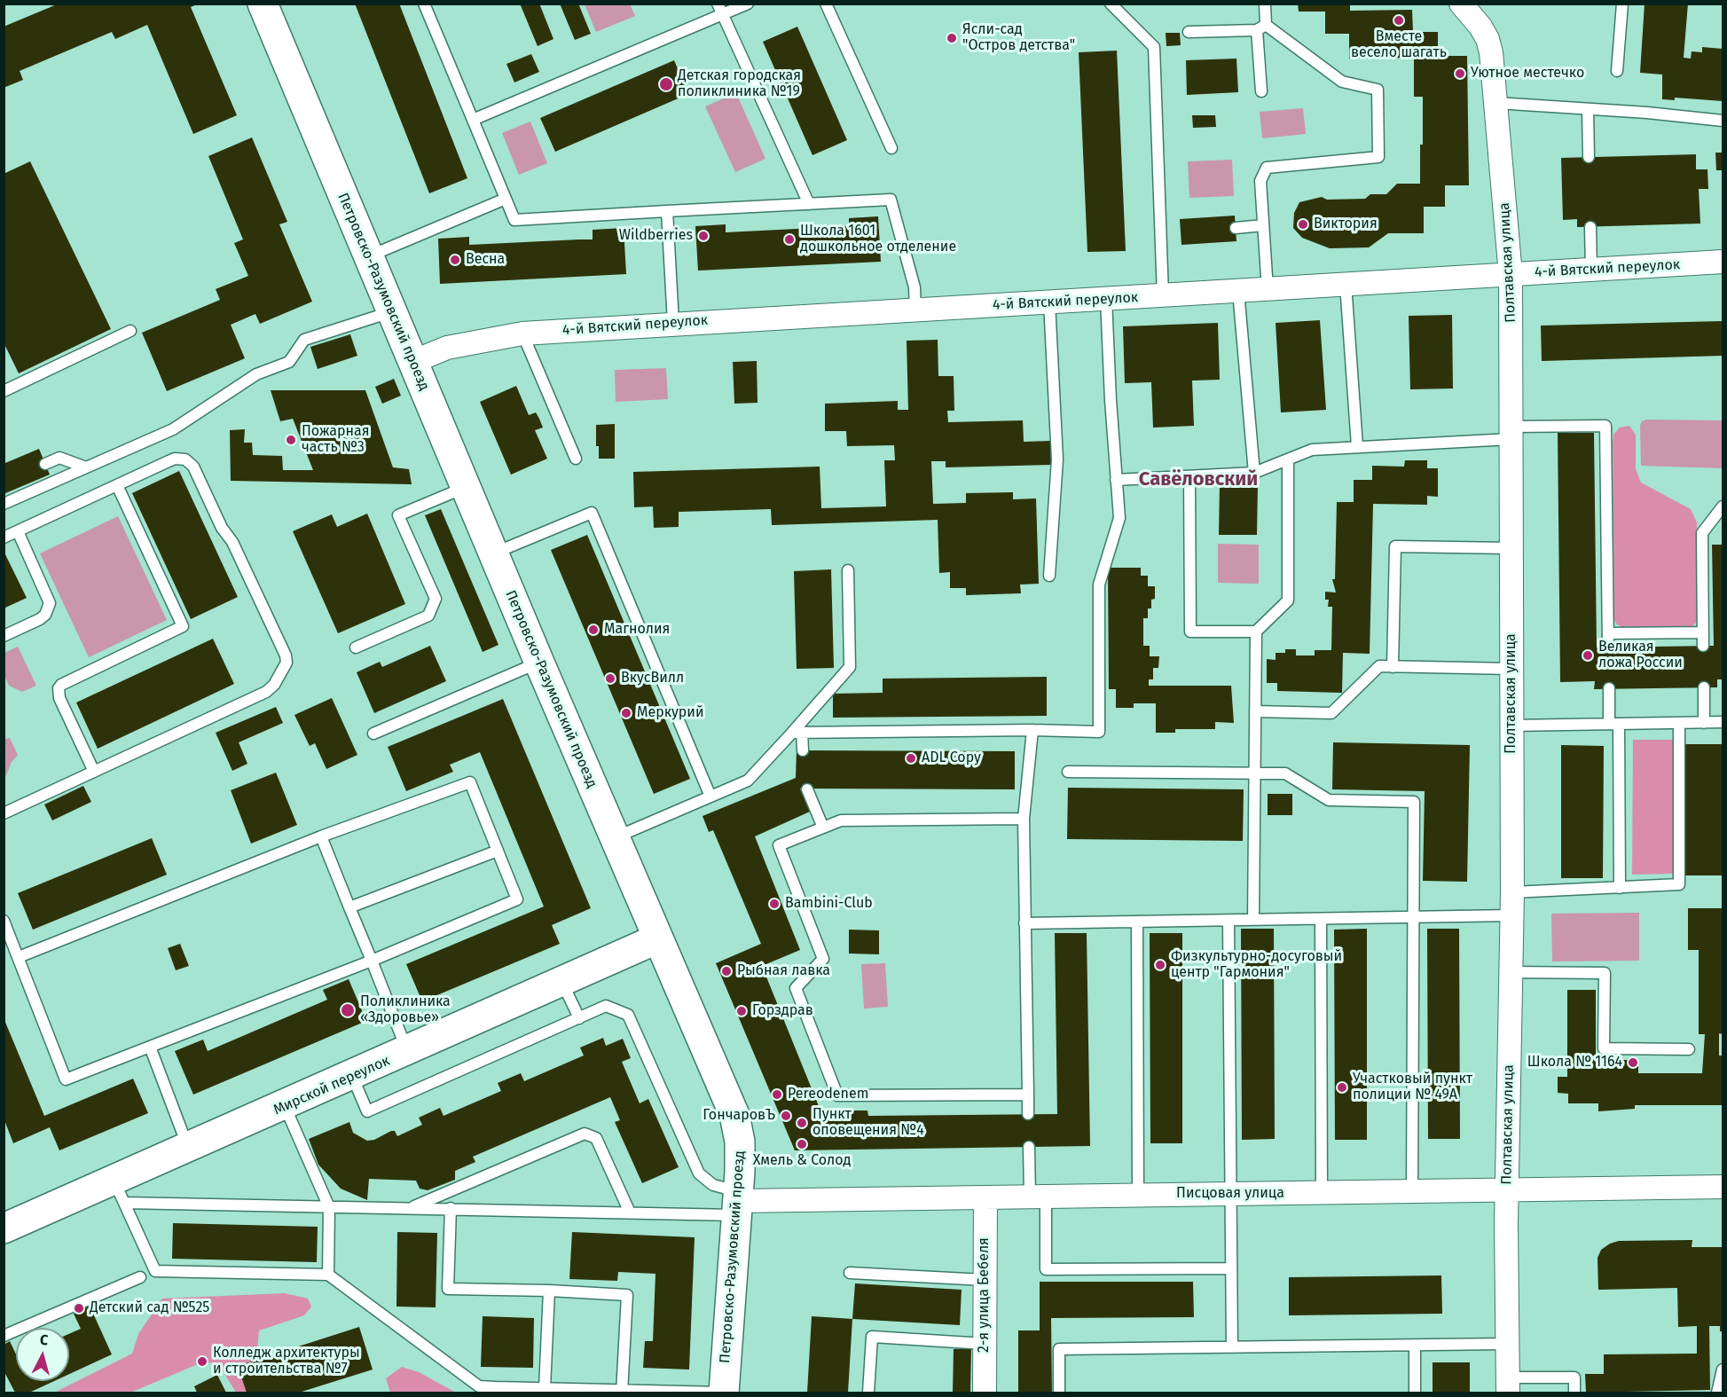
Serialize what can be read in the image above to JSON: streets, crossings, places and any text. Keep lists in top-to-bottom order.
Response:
{
  "streets": {
    "street": [
      "Полтавская улица",
      "4-й Вятский переулок",
      "Петровско-Разумовский проезд",
      "Мирской переулок",
      "Писцовая улица",
      "2-я улица Бебеля"
    ]
  },
  "crossings": [
    ["Полтавская улица", "4-й Вятский переулок"],
    ["Полтавская улица", "Писцовая улица"],
    ["4-й Вятский переулок", "Петровско-Разумовский проезд"],
    ["Петровско-Разумовский проезд", "Мирской переулок"],
    ["Петровско-Разумовский проезд", "Писцовая улица"],
    ["Писцовая улица", "2-я улица Бебеля"]
  ],
  "districts": ["Савёловский"],
  "places": [
    "Вместе весело шагать",
    "Ясли-сад \"Остров детства\"",
    "Уютное местечко",
    "Детская городская поликлиника №19",
    "Виктория",
    "Wildberries",
    "Школа 1601 дошкольное отделение",
    "Весна",
    "Пожарная часть №3",
    "Магнолия",
    "Великая ложа России",
    "ВкусВилл",
    "Меркурий",
    "ADL Copy",
    "Bambini-Club",
    "Физкультурно-досуговый центр \"Гармония\"",
    "Рыбная лавка",
    "Поликлиника «Здоровье»",
    "Горздрав",
    "Школа № 1164",
    "Участковый пункт полиции № 49А",
    "Pereodenem",
    "ГончаровЪ",
    "Пункт оповещения №4",
    "Хмель & Солод",
    "Детский сад №525",
    "Колледж архитектуры и строительства №7"
  ],
  "north": "top"
}
